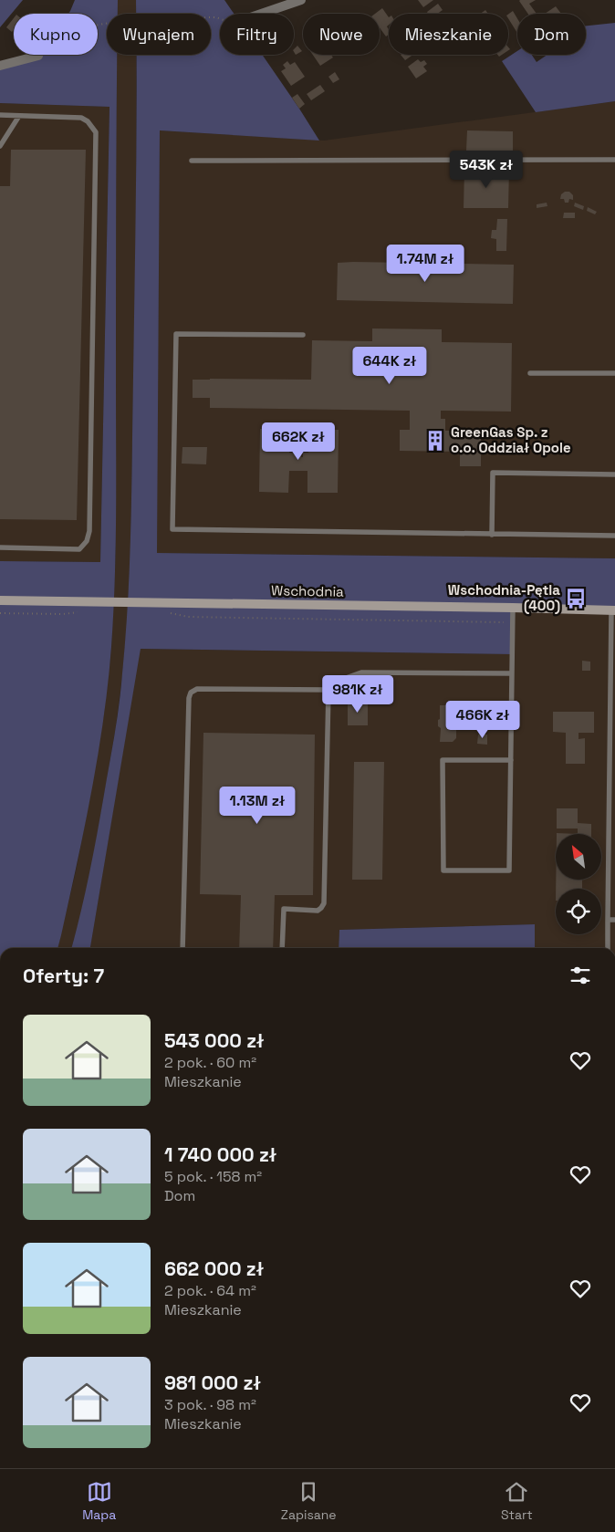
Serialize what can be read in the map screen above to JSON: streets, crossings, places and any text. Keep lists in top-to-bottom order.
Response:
{
  "streets": {
    "street": ["Wschodnia"]
  },
  "places": {
    "building": ["GreenGas Sp. z o.o. Oddział Opole"],
    "bus stop": ["Wschodnia-Pętla (400)"]
  },
  "north": "top left",
  "page": {
    "chip": [
      "Kupno",
      "Wynajem",
      "Filtry",
      "Nowe",
      "Mieszkanie",
      "Dom"
    ],
    "price": [
      "543K zł",
      "1.74M zł",
      "644K zł",
      "662K zł",
      "981K zł",
      "466K zł",
      "1.13M zł"
    ],
    "heading": "Oferty: 7",
    "list": [
      {
        "name": "543 000 zł",
        "note": "2 pok. · 60 m² · Mieszkanie"
      },
      {
        "name": "1 740 000 zł",
        "note": "5 pok. · 158 m² · Dom"
      },
      {
        "name": "662 000 zł",
        "note": "2 pok. · 64 m² · Mieszkanie"
      },
      {
        "name": "981 000 zł",
        "note": "3 pok. · 98 m² · Mieszkanie"
      }
    ],
    "tabs": ["Mapa", "Zapisane", "Start"]
  }
}
